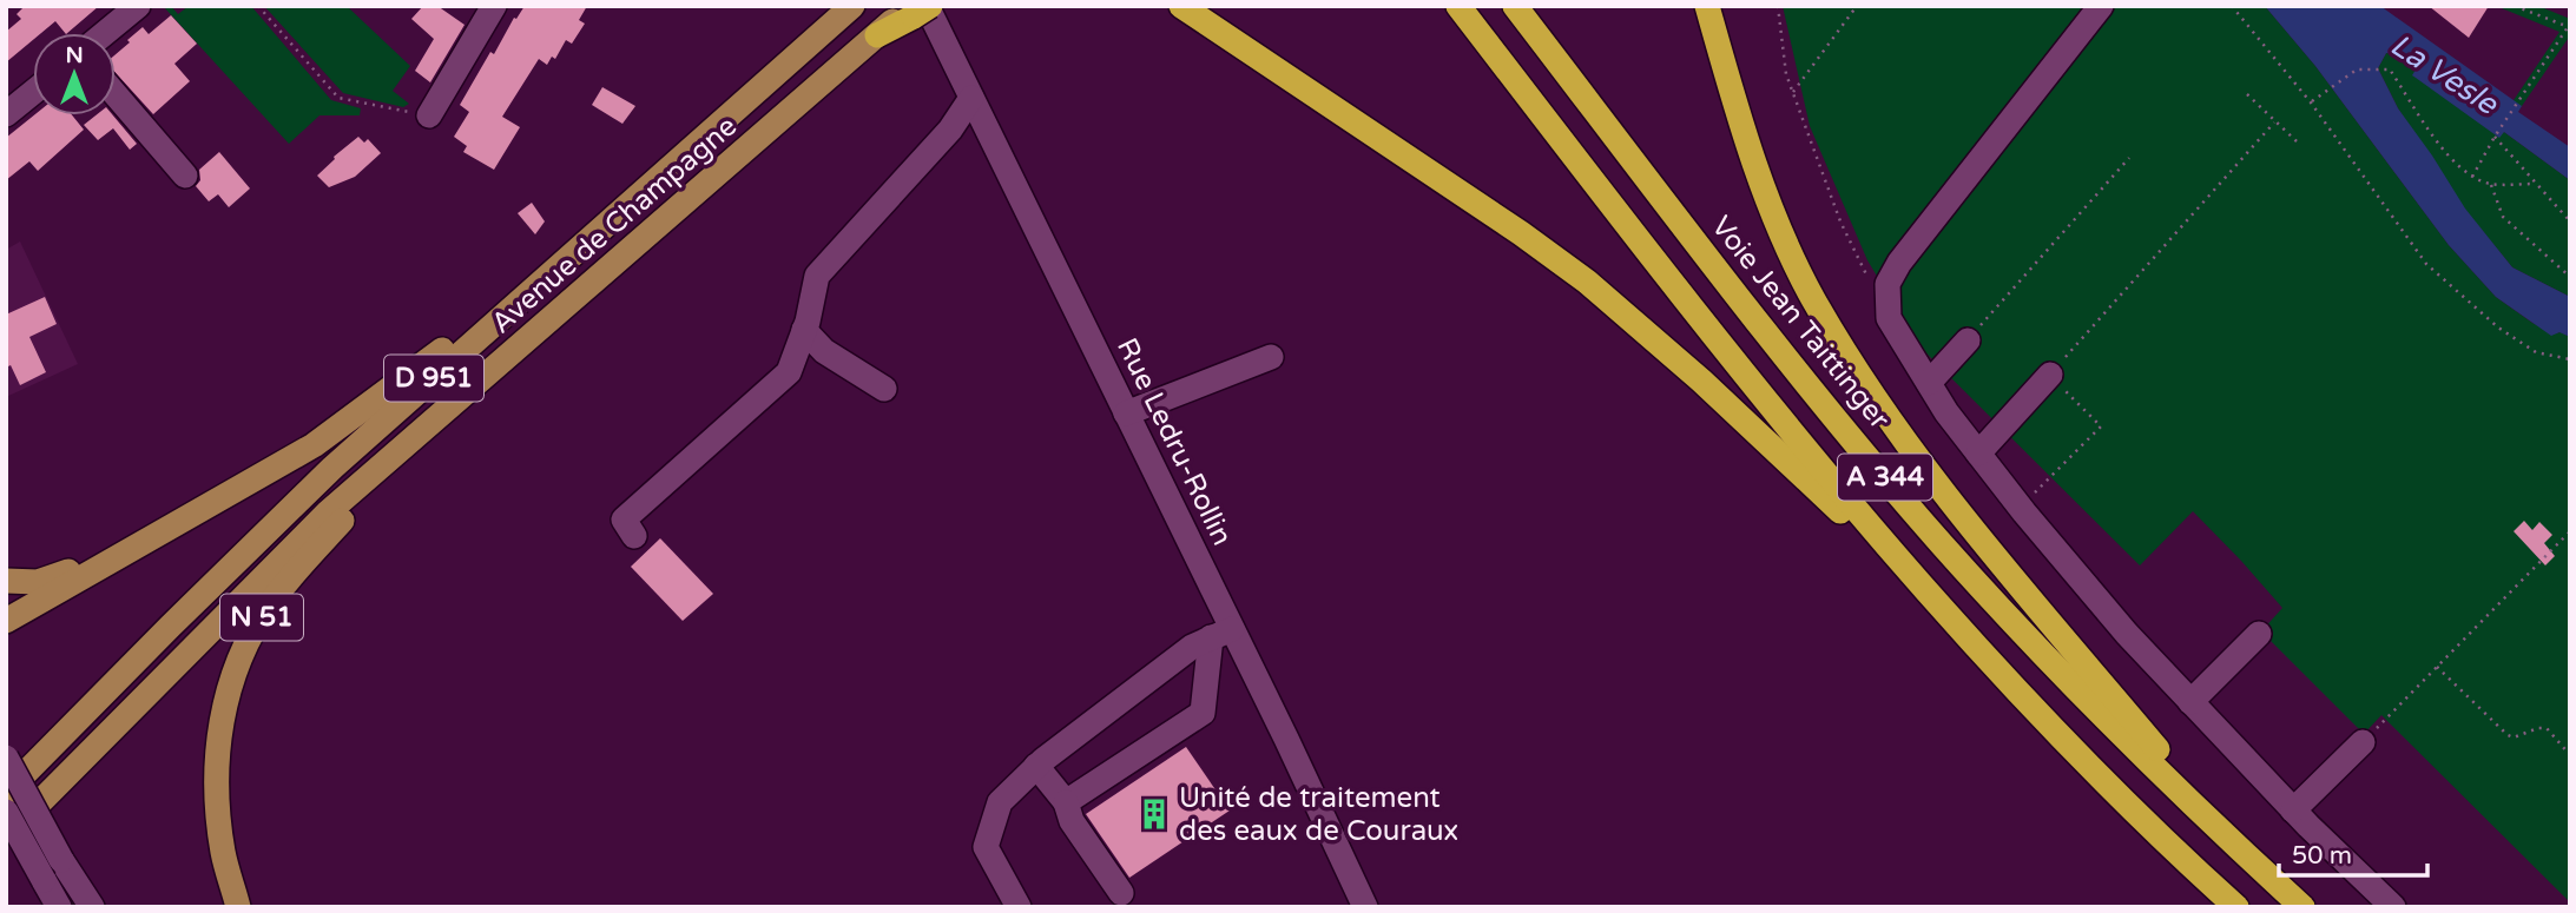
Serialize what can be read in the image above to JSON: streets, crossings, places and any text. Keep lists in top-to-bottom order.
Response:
{
  "streets": {
    "highway": ["Voie Jean Taittinger", "A 344"],
    "main road": ["Avenue de Champagne", "D 951", "N 51"],
    "street": ["Rue Ledru-Rollin"]
  },
  "crossings": [
    ["Avenue de Champagne", "N 51"]
  ],
  "water": ["La Vesle"],
  "places": {
    "building": ["Unité de traitement des eaux de Couraux"]
  },
  "scale_bar": "50 m",
  "north": "top"
}
